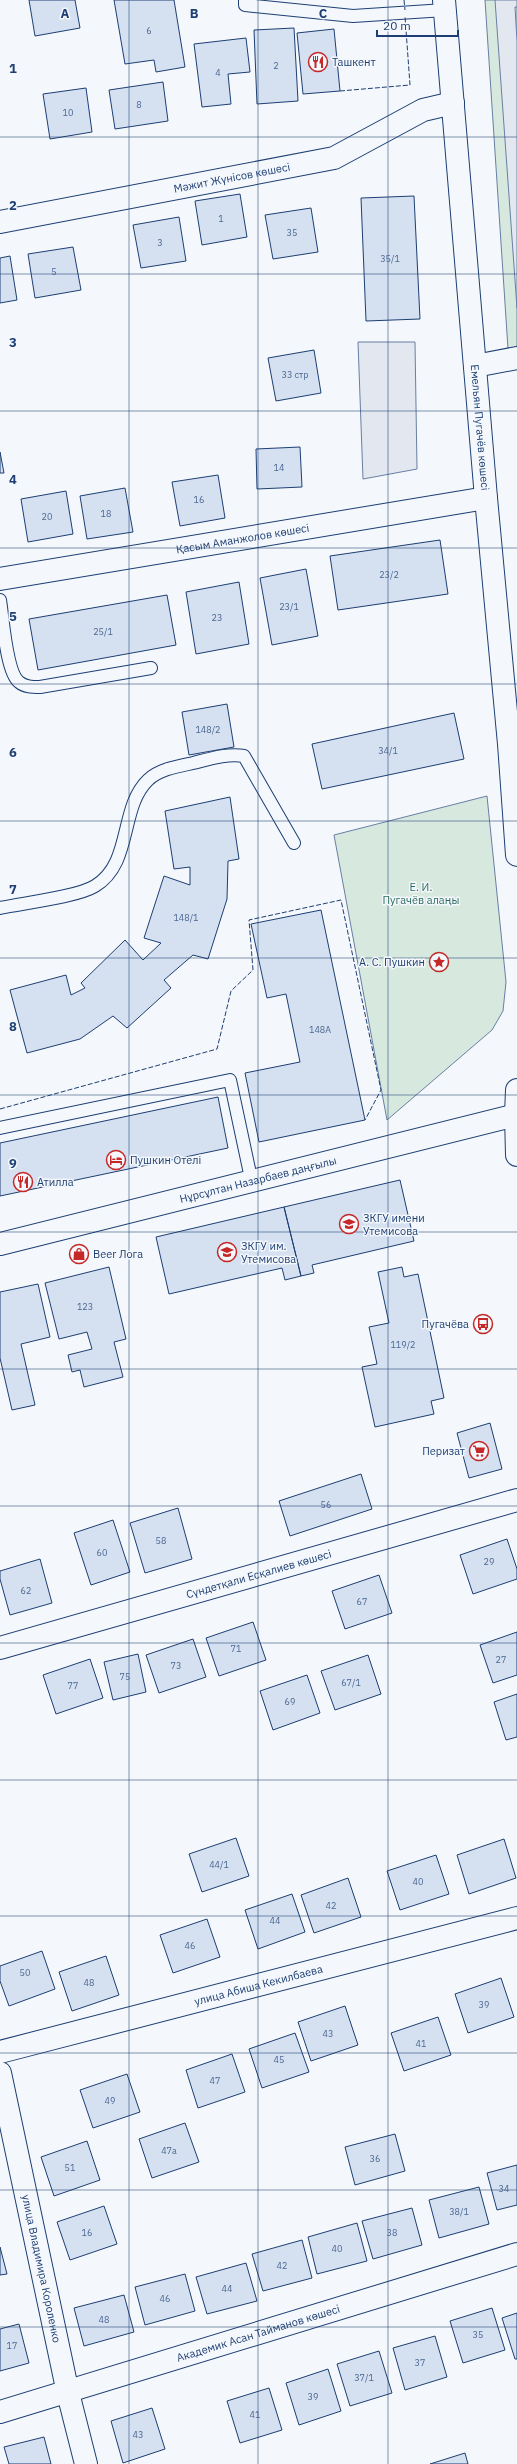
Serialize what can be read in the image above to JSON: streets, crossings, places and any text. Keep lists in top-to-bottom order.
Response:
{
  "streets": {
    "street": [
      "Мәжит Жүнісов көшесі",
      "Емельян Пугачёв көшесі",
      "Қасым Аманжолов көшесі",
      "Нұрсұлтан Назарбаев даңғылы",
      "Сүндетқали Есқалиев көшесі",
      "улица Абиша Кекилбаева",
      "улица Владимира Короленко",
      "Академик Асан Тайманов көшесі"
    ]
  },
  "crossings": [
    ["Мәжит Жүнісов көшесі", "Емельян Пугачёв көшесі"],
    ["Емельян Пугачёв көшесі", "Қасым Аманжолов көшесі"],
    ["улица Владимира Короленко", "Академик Асан Тайманов көшесі"]
  ],
  "parks": ["Е. И. Пугачёв алаңы"],
  "places": {
    "restaurant": ["Ташкент", "Атилла"],
    "place": ["А. С. Пушкин"],
    "hotel": ["Пушкин Отелі"],
    "school or university": ["ЗКГУ имени Утемисова", "ЗКГУ им. Утемисова"],
    "shop": ["Beer Лога"],
    "bus stop": ["Пугачёва"],
    "supermarket": ["Перизат"]
  },
  "house_numbers": [
    "6",
    "2",
    "4",
    "8",
    "10",
    "1",
    "35",
    "3",
    "35/1",
    "5",
    "33 стр",
    "14",
    "16",
    "18",
    "20",
    "23/2",
    "23/1",
    "23",
    "25/1",
    "148/2",
    "34/1",
    "148/1",
    "148А",
    "123",
    "119/2",
    "56",
    "58",
    "60",
    "29",
    "62",
    "67",
    "71",
    "27",
    "73",
    "75",
    "67/1",
    "77",
    "69",
    "44/1",
    "40",
    "42",
    "44",
    "46",
    "50",
    "48",
    "39",
    "43",
    "41",
    "45",
    "47",
    "49",
    "47а",
    "36",
    "51",
    "34",
    "38/1",
    "16",
    "38",
    "40",
    "42",
    "44",
    "46",
    "48",
    "35",
    "17",
    "37",
    "37/1",
    "39",
    "41",
    "43"
  ],
  "scale_bar": "20 m",
  "grid": {
    "columns": ["A", "B", "C"],
    "rows": [
      "1",
      "2",
      "3",
      "4",
      "5",
      "6",
      "7",
      "8",
      "9"
    ]
  }
}
